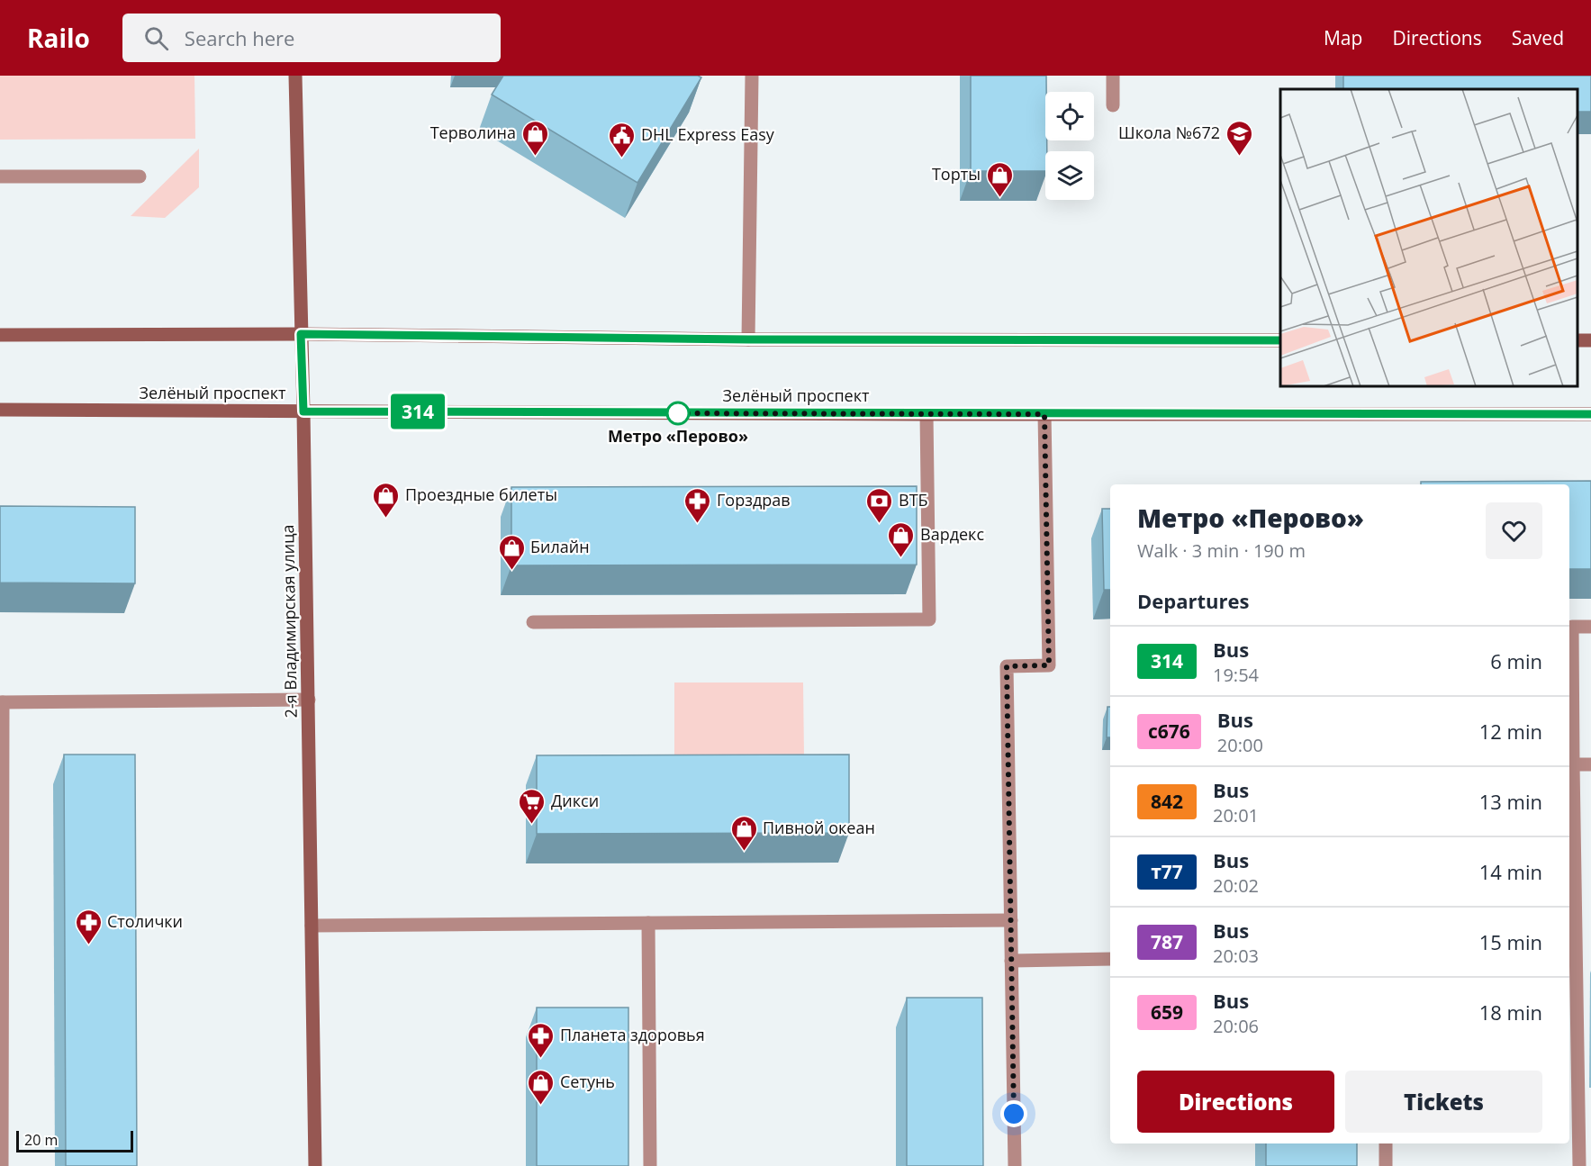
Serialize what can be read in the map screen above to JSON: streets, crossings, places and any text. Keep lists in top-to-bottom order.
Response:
{
  "streets": {
    "main road": ["Зелёный проспект", "2-я Владимирская улица"]
  },
  "crossings": [
    ["Зелёный проспект", "2-я Владимирская улица"]
  ],
  "places": {
    "shop": [
      "Терволина",
      "Торты",
      "Проездные билеты",
      "Вардекс",
      "Билайн",
      "Пивной океан",
      "Сетунь"
    ],
    "school or university": ["Школа №672"],
    "public building": ["DHL Express Easy"],
    "other": ["Метро «Перово»"],
    "pharmacy": ["Горздрав", "Столички", "Планета здоровья"],
    "bank": ["ВТБ"],
    "supermarket": ["Дикси"]
  },
  "lines": ["bus line 314"],
  "scale_bar": "20 m",
  "page": {
    "header": "Railo",
    "search": "Search here",
    "nav": ["Map", "Directions", "Saved"],
    "on_map": "314",
    "heading": [
      ["Метро «Перово»", "Walk · 3 min · 190 m"],
      "Departures"
    ],
    "list": [
      {
        "mark": "314",
        "name": "Bus",
        "note": "19:54",
        "value": "6 min"
      },
      {
        "mark": "с676",
        "name": "Bus",
        "note": "20:00",
        "value": "12 min"
      },
      {
        "mark": "842",
        "name": "Bus",
        "note": "20:01",
        "value": "13 min"
      },
      {
        "mark": "т77",
        "name": "Bus",
        "note": "20:02",
        "value": "14 min"
      },
      {
        "mark": "787",
        "name": "Bus",
        "note": "20:03",
        "value": "15 min"
      },
      {
        "mark": "659",
        "name": "Bus",
        "note": "20:06",
        "value": "18 min"
      }
    ],
    "buttons": ["Directions", "Tickets"],
    "scale": "20 m"
  }
}
